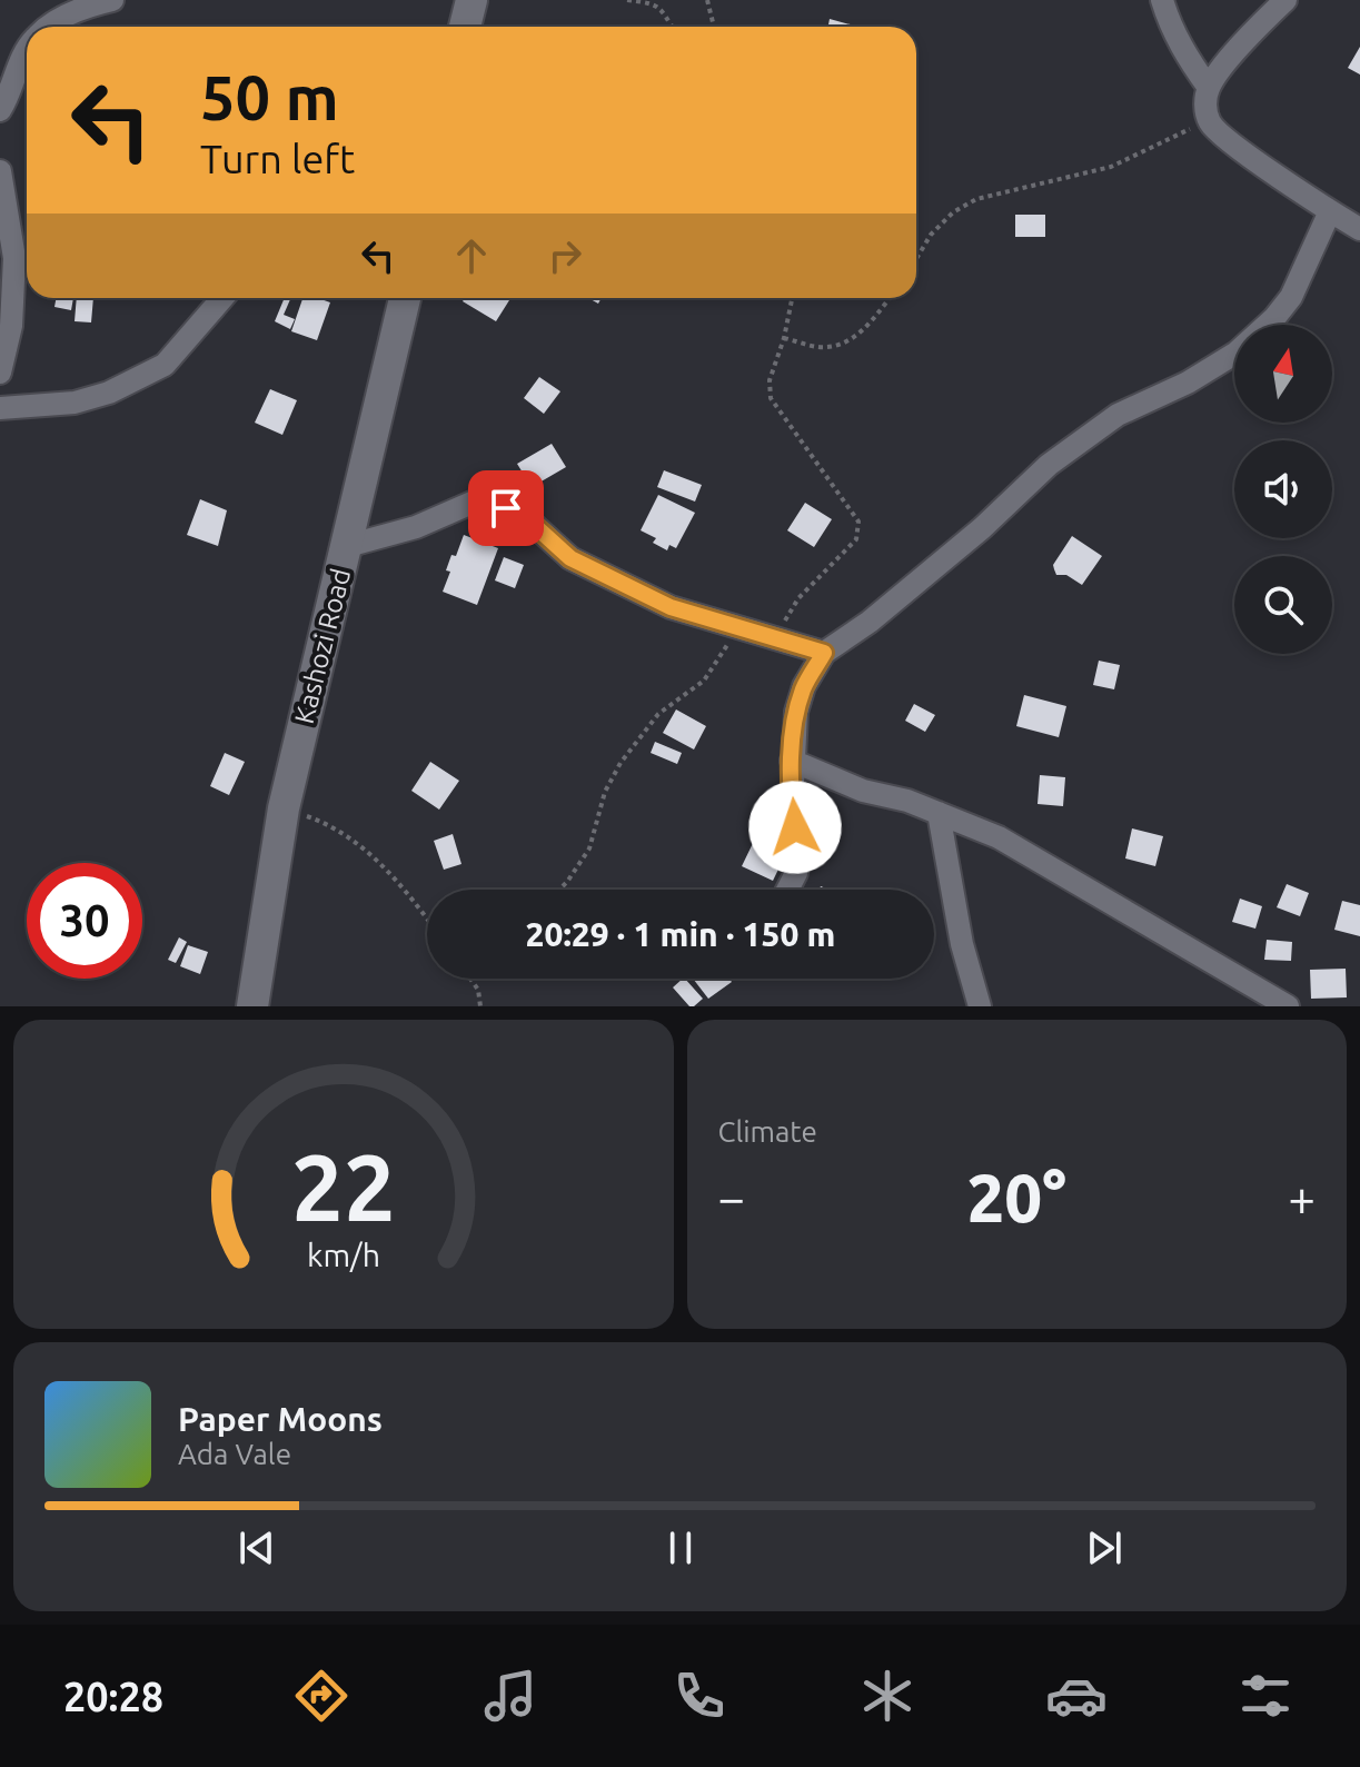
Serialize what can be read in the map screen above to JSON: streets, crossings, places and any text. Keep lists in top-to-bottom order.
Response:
{
  "streets": {
    "main road": ["Kashozi Road"]
  },
  "north": "top",
  "page": {
    "turn": ["50 m", "Turn left"],
    "limit": "30",
    "trip": "20:29 · 1 min · 150 m",
    "tile": "Climate",
    "heat": ["−", "20°", "+"],
    "song": ["Paper Moons", "Ada Vale"],
    "tabs": "20:28",
    "gauge": ["22", "km/h"]
  }
}
